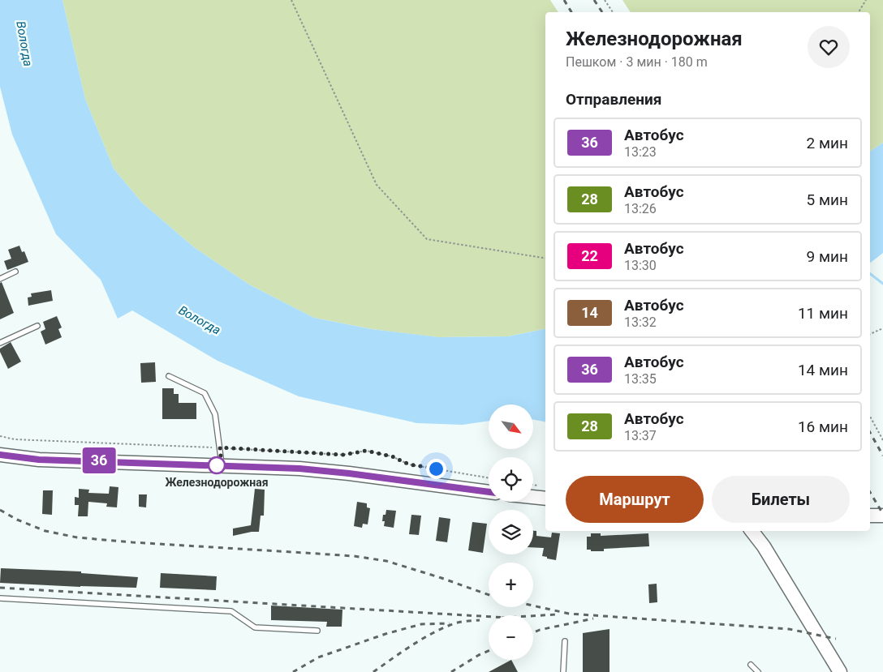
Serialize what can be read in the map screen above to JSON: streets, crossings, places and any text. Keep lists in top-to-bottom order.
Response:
{
  "water": ["Вологда"],
  "places": ["Железнодорожная"],
  "lines": ["bus line 36"],
  "north": "bottom right",
  "page": {
    "on_map": "36",
    "heading": [
      ["Железнодорожная", "Пешком · 3 мин · 180 m"],
      "Отправления"
    ],
    "list": [
      {
        "mark": "36",
        "name": "Автобус",
        "note": "13:23",
        "value": "2 мин"
      },
      {
        "mark": "28",
        "name": "Автобус",
        "note": "13:26",
        "value": "5 мин"
      },
      {
        "mark": "22",
        "name": "Автобус",
        "note": "13:30",
        "value": "9 мин"
      },
      {
        "mark": "14",
        "name": "Автобус",
        "note": "13:32",
        "value": "11 мин"
      },
      {
        "mark": "36",
        "name": "Автобус",
        "note": "13:35",
        "value": "14 мин"
      },
      {
        "mark": "28",
        "name": "Автобус",
        "note": "13:37",
        "value": "16 мин"
      }
    ],
    "map_buttons": ["+", "−"],
    "buttons": ["Маршрут", "Билеты"]
  }
}
